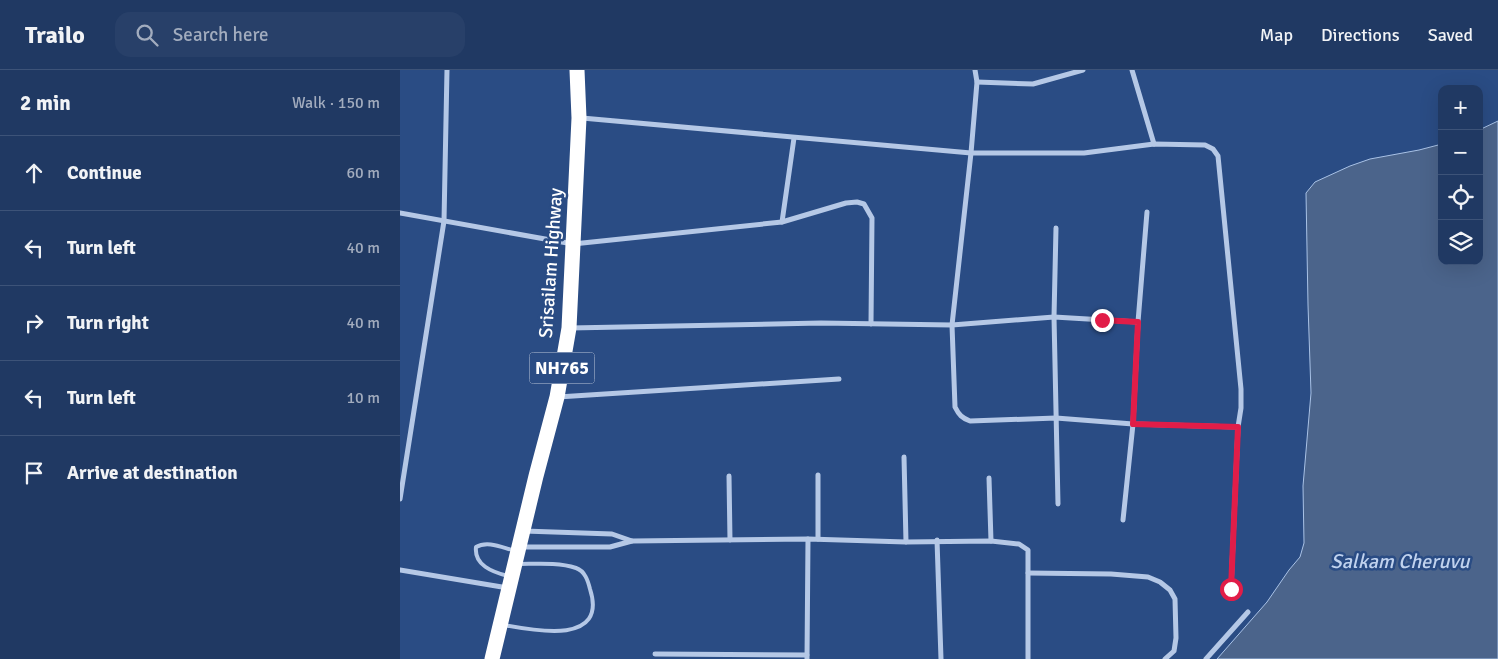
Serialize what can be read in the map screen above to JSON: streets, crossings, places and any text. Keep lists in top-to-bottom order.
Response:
{
  "streets": {
    "highway": ["Srisailam Highway", "NH765"]
  },
  "water": ["Salkam Cheruvu"],
  "page": {
    "header": "Trailo",
    "search": "Search here",
    "nav": ["Map", "Directions", "Saved"],
    "heading": ["2 min", "Walk · 150 m"],
    "map_buttons": ["+", "−"],
    "list": [
      ["Continue", "60 m"],
      ["Turn left", "40 m"],
      ["Turn right", "40 m"],
      ["Turn left", "10 m"],
      "Arrive at destination"
    ]
  }
}
